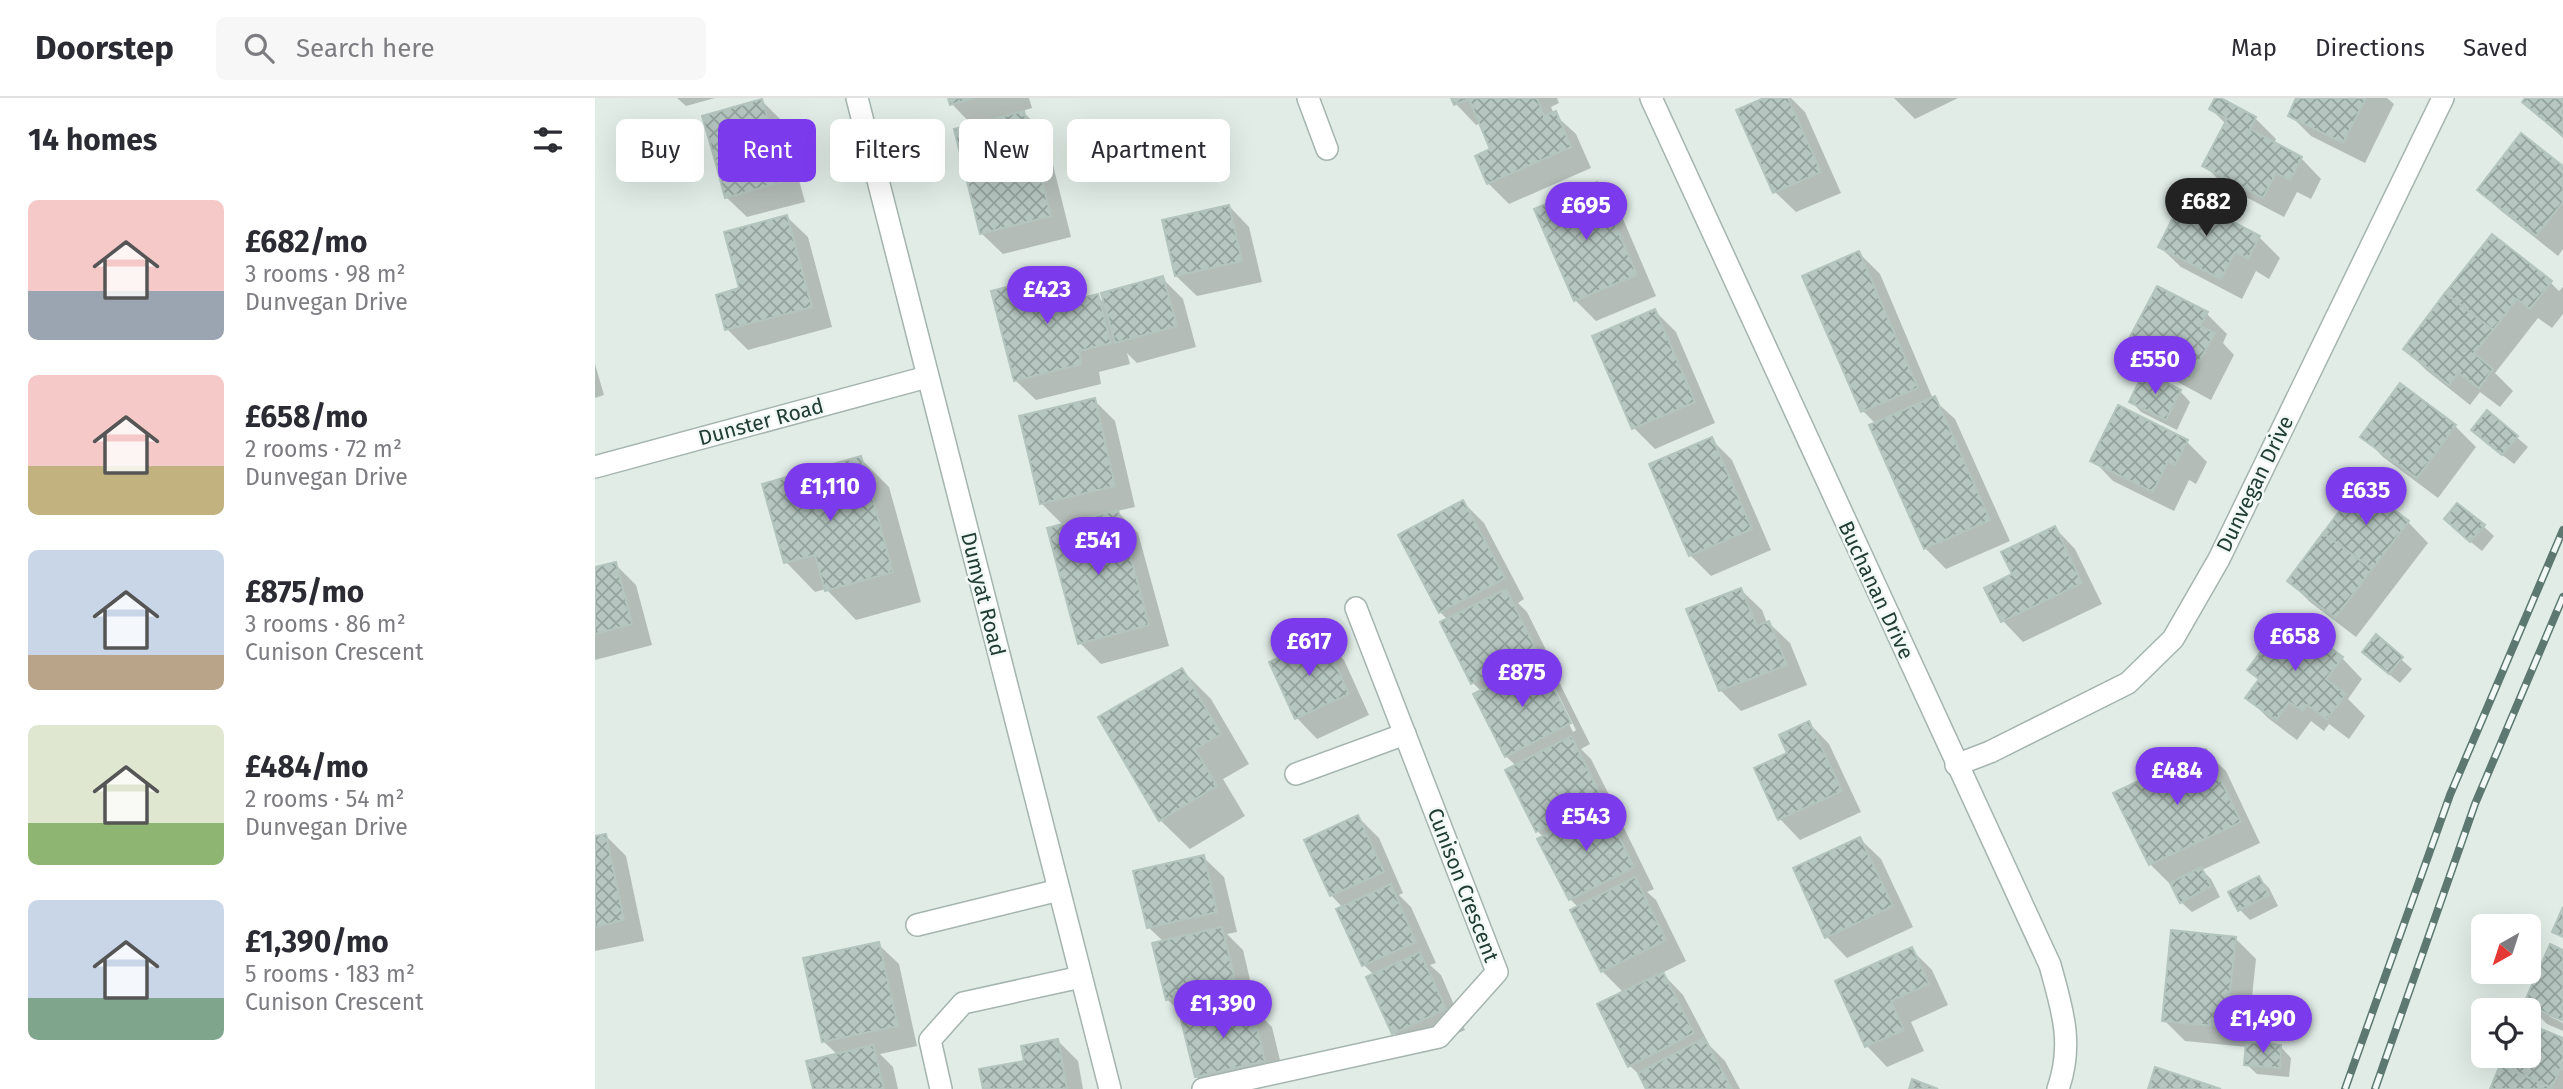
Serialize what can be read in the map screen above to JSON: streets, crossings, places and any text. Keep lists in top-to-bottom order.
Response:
{
  "streets": {
    "street": [
      "Dunster Road",
      "Dunvegan Drive",
      "Buchanan Drive",
      "Dumyat Road",
      "Cunison Crescent"
    ]
  },
  "crossings": [
    ["Dunster Road", "Dumyat Road"],
    ["Dunvegan Drive", "Buchanan Drive"]
  ],
  "north": "bottom left",
  "page": {
    "header": "Doorstep",
    "search": "Search here",
    "nav": ["Map", "Directions", "Saved"],
    "heading": "14 homes",
    "chip": [
      "Buy",
      "Rent",
      "Filters",
      "New",
      "Apartment"
    ],
    "price": [
      "£682",
      "£695",
      "£423",
      "£550",
      "£1,110",
      "£635",
      "£541",
      "£658",
      "£617",
      "£875",
      "£484",
      "£543",
      "£1,390",
      "£1,490"
    ],
    "list": [
      {
        "name": "£682/mo",
        "note": "3 rooms · 98 m² · Dunvegan Drive"
      },
      {
        "name": "£658/mo",
        "note": "2 rooms · 72 m² · Dunvegan Drive"
      },
      {
        "name": "£875/mo",
        "note": "3 rooms · 86 m² · Cunison Crescent"
      },
      {
        "name": "£484/mo",
        "note": "2 rooms · 54 m² · Dunvegan Drive"
      },
      {
        "name": "£1,390/mo",
        "note": "5 rooms · 183 m² · Cunison Crescent"
      }
    ]
  }
}
